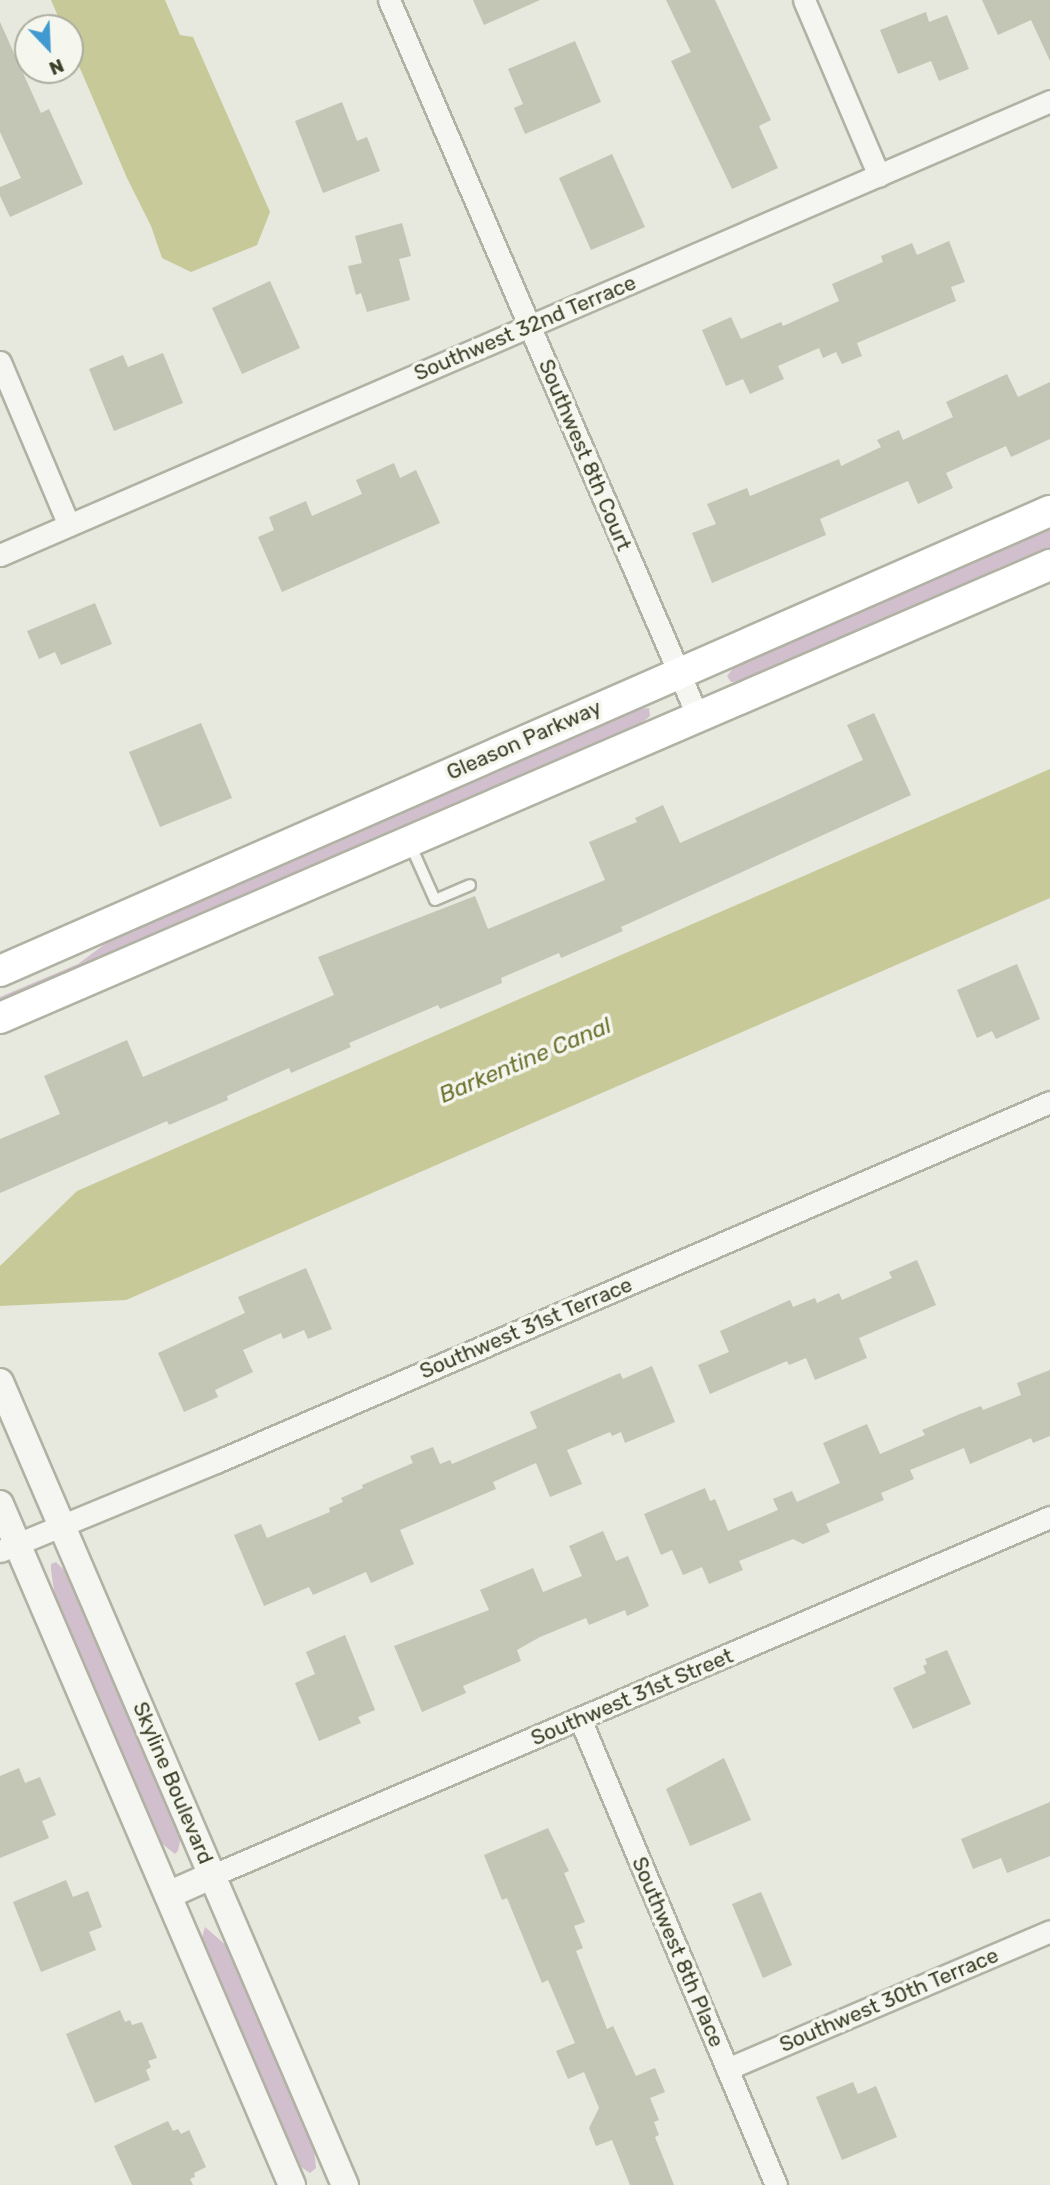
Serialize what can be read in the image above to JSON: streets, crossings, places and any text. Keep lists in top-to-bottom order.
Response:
{
  "streets": {
    "main road": ["Gleason Parkway"],
    "street": [
      "Southwest 32nd Terrace",
      "Southwest 8th Court",
      "Southwest 31st Terrace",
      "Southwest 31st Street",
      "Skyline Boulevard",
      "Southwest 8th Place",
      "Southwest 30th Terrace"
    ]
  },
  "crossings": [
    ["Southwest 32nd Terrace", "Southwest 8th Court"],
    ["Southwest 8th Court", "Gleason Parkway"],
    ["Southwest 31st Terrace", "Skyline Boulevard"],
    ["Southwest 31st Street", "Skyline Boulevard"],
    ["Southwest 31st Street", "Southwest 8th Place"],
    ["Southwest 8th Place", "Southwest 30th Terrace"]
  ],
  "water": ["Barkentine Canal"],
  "north": "bottom right"
}
